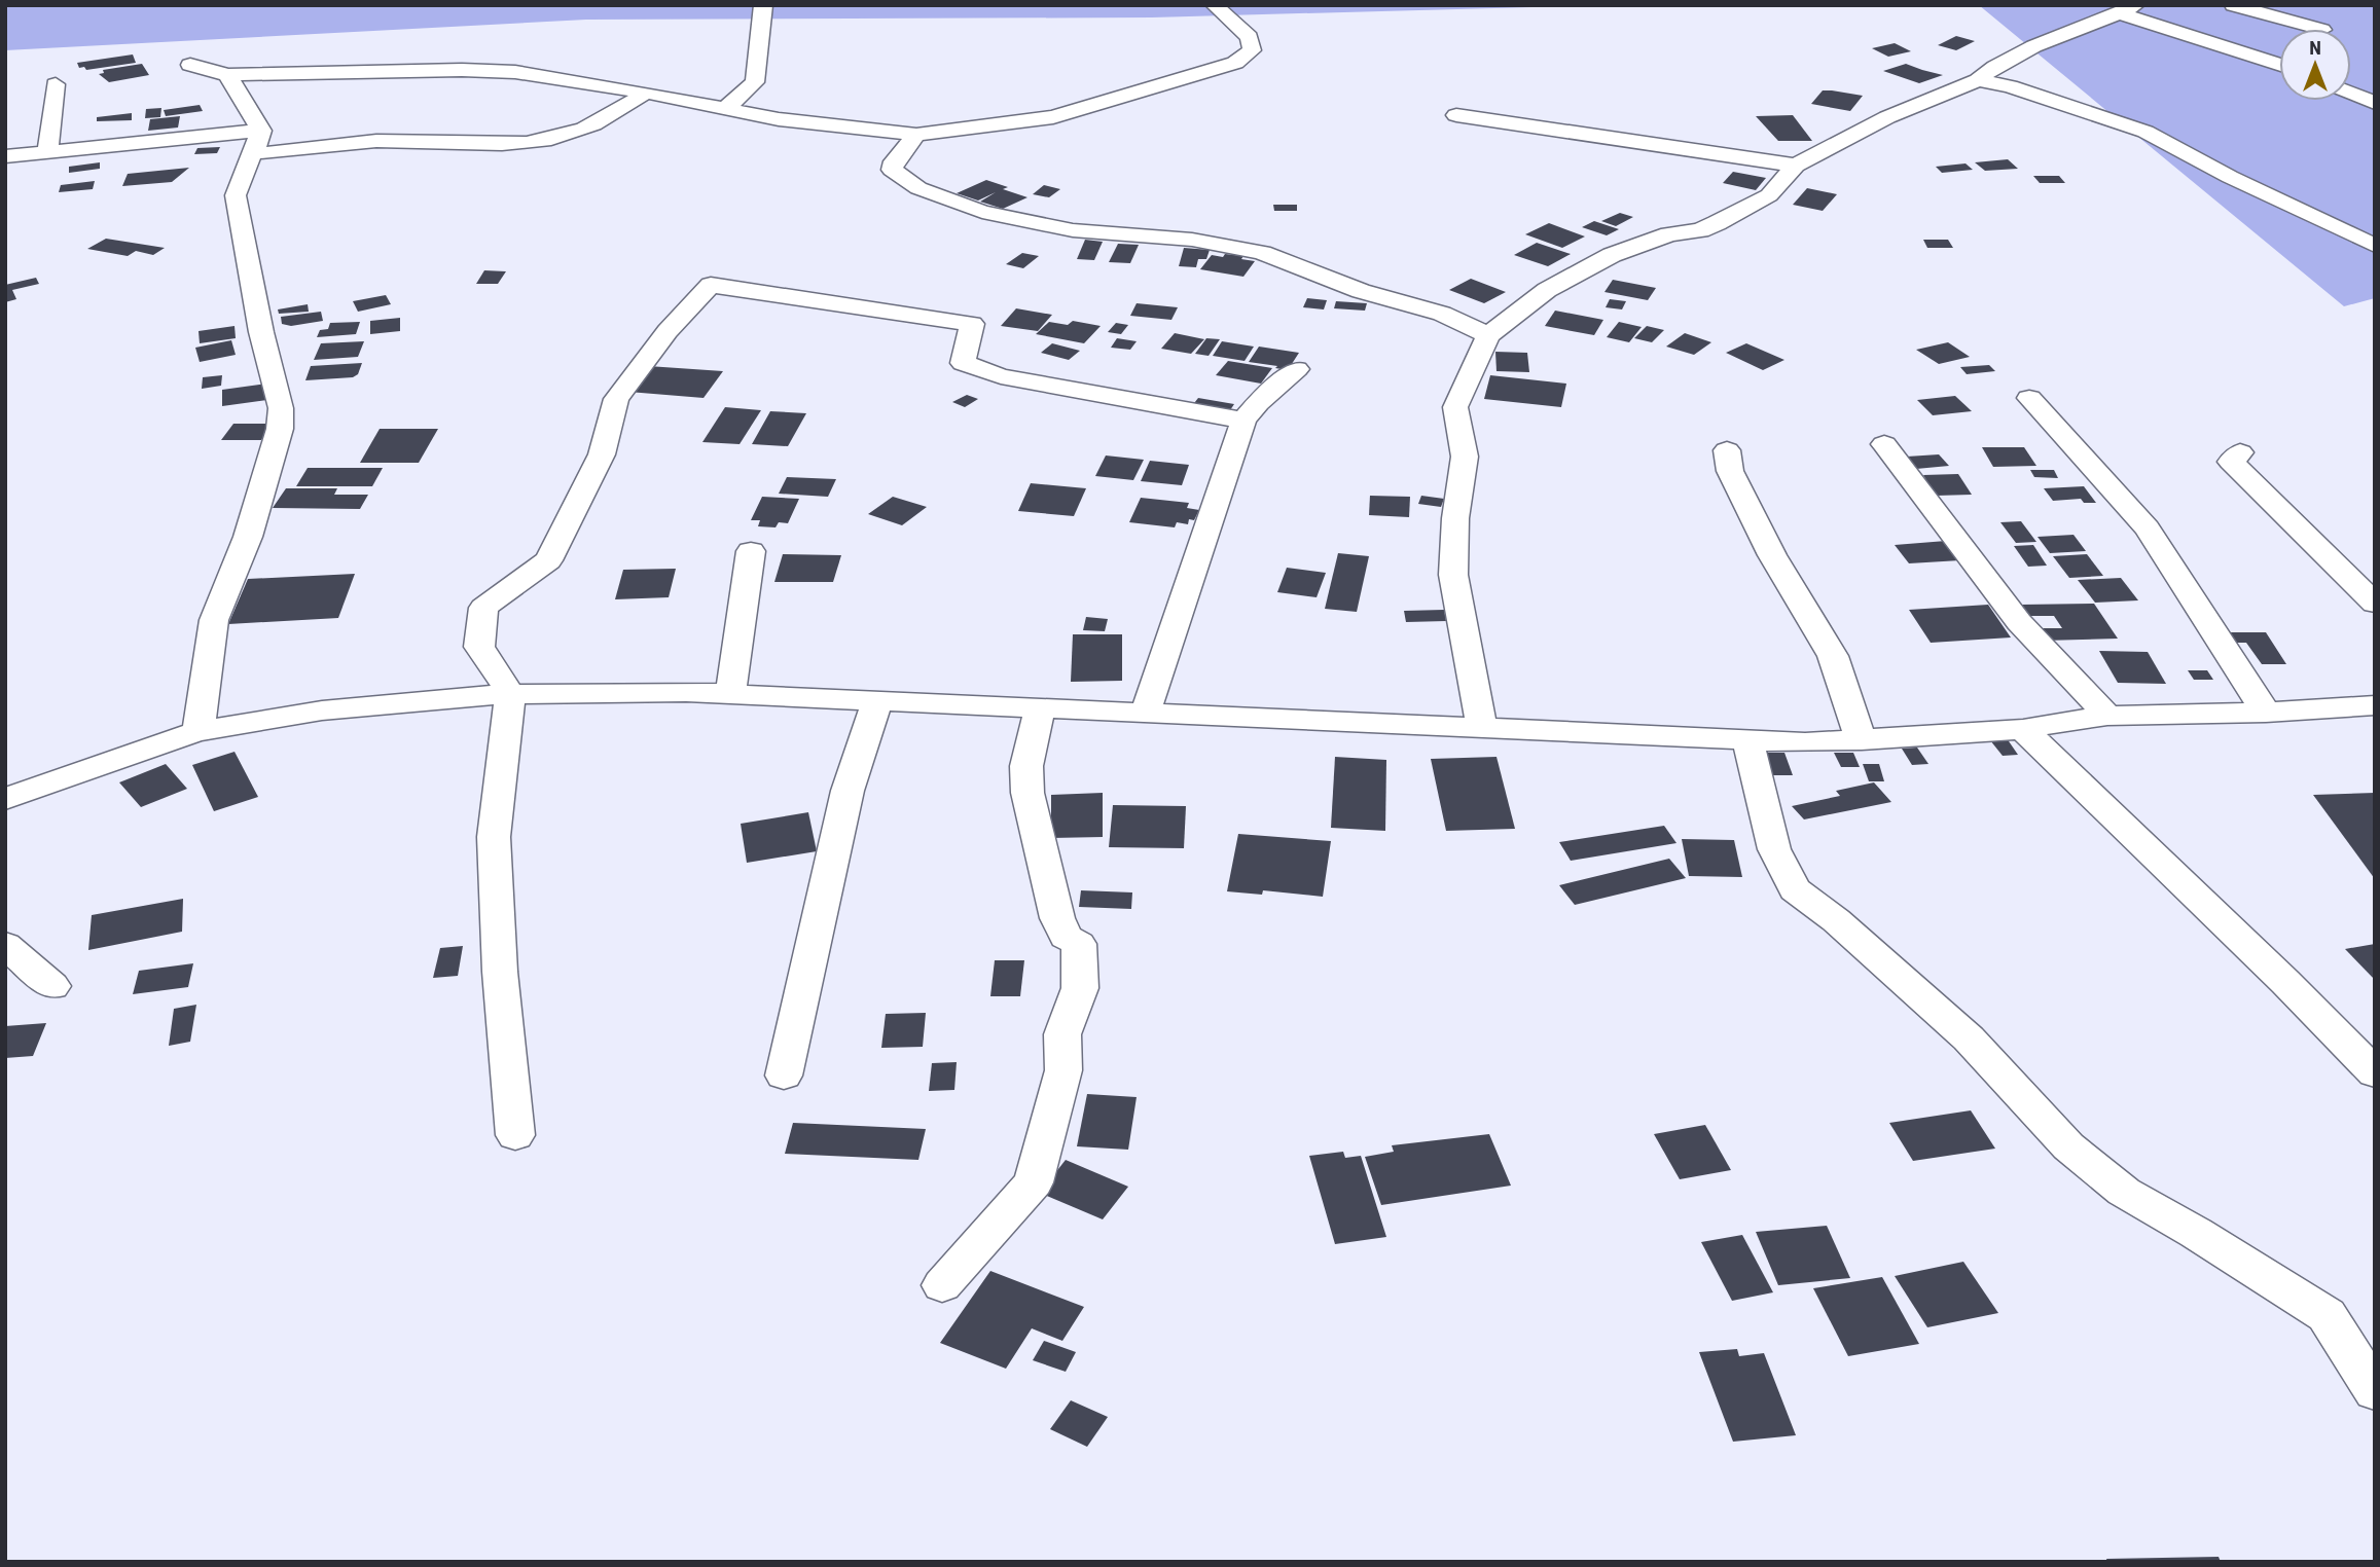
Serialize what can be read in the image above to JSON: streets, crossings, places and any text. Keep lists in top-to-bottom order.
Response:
{
  "north": "top"
}
